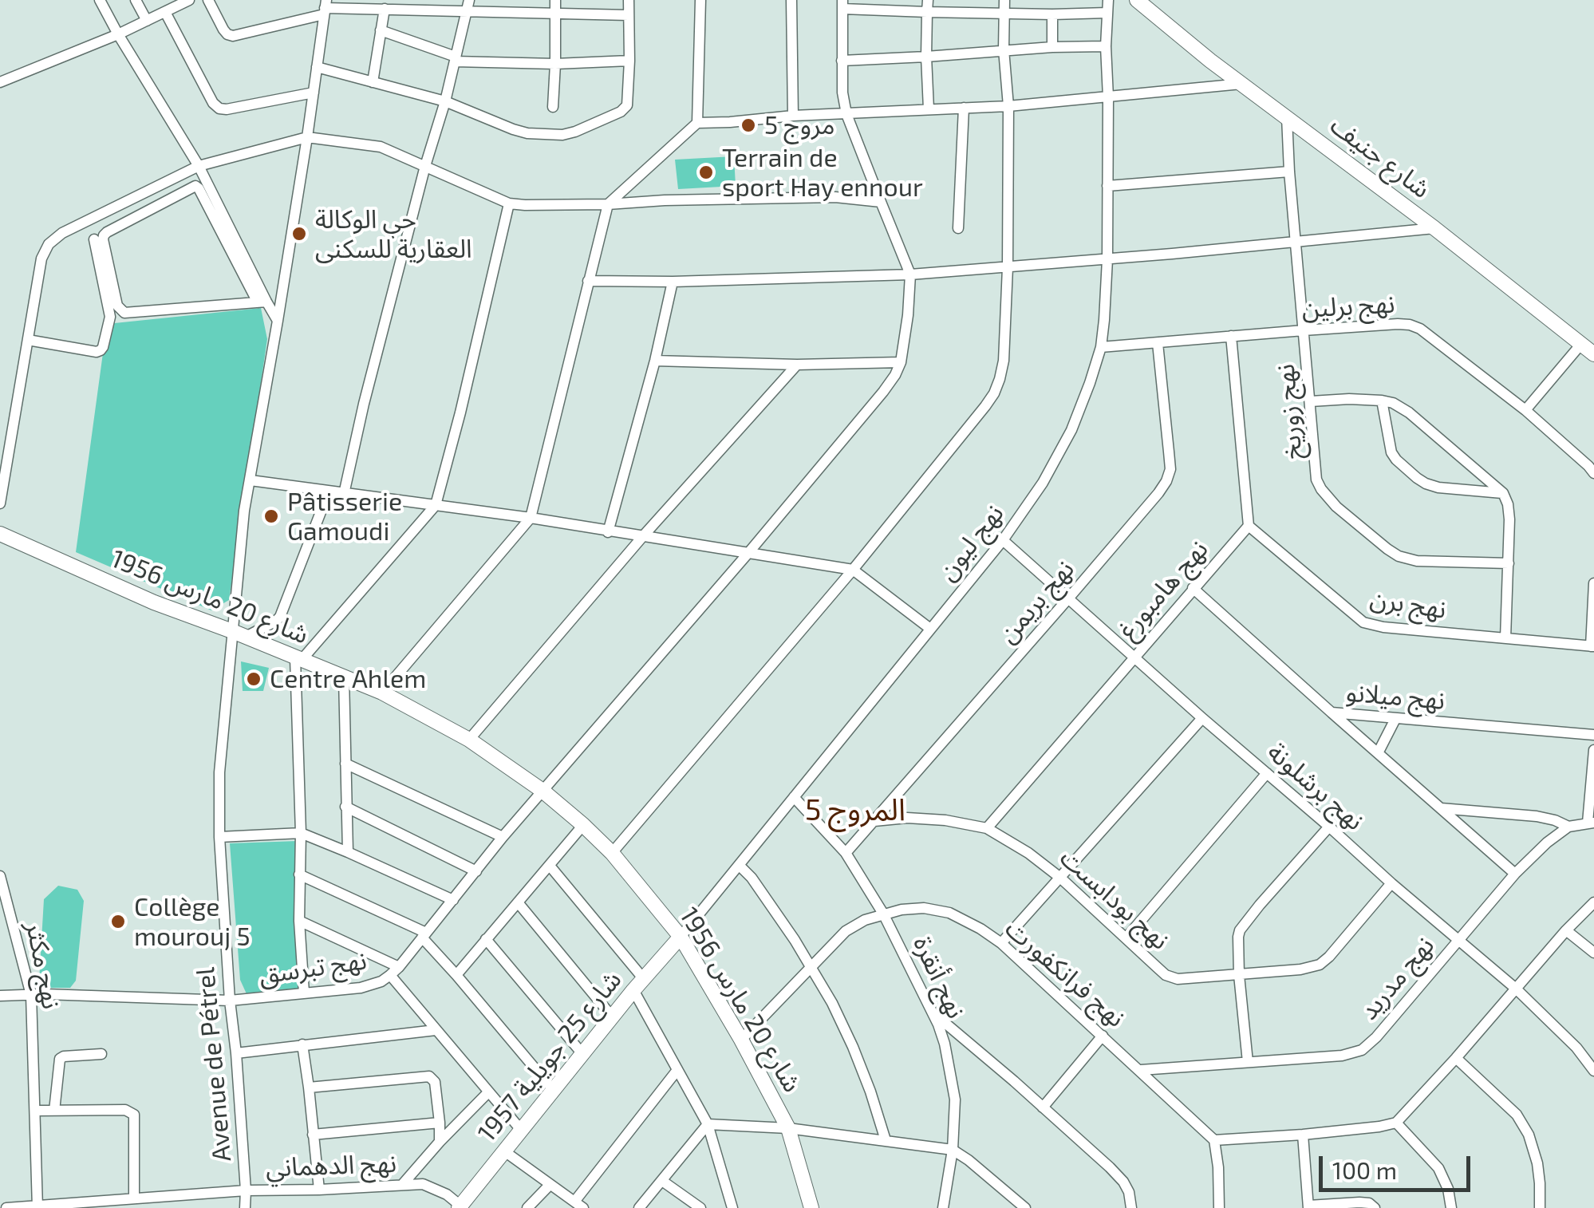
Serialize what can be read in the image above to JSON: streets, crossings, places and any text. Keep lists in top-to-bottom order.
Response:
{
  "streets": {
    "street": [
      "شارع جنيف",
      "نهج برلين",
      "نهج زوريخ",
      "نهج ليون",
      "نهج هامبورغ",
      "شارع 20 مارس 1956",
      "نهج بريمن",
      "نهج برن",
      "نهج ميلانو",
      "نهج برشلونة",
      "نهج بودابست",
      "نهج مكثر",
      "نهج تبرسق",
      "نهج فرانكفورت",
      "نهج أنقرة",
      "نهج مدريد",
      "شارع 25 جويلية 1957",
      "Avenue de Pétrel",
      "نهج الدهماني"
    ]
  },
  "crossings": [
    ["شارع جنيف", "نهج زوريخ"],
    ["نهج برلين", "نهج زوريخ"],
    ["نهج برلين", "نهج ليون"],
    ["نهج برلين", "نهج بريمن"],
    ["نهج ليون", "شارع 20 مارس 1956"],
    ["نهج ليون", "نهج برشلونة"],
    ["نهج ليون", "نهج أنقرة"],
    ["نهج ليون", "شارع 25 جويلية 1957"],
    ["نهج هامبورغ", "نهج برن"],
    ["نهج هامبورغ", "نهج ميلانو"],
    ["نهج هامبورغ", "نهج برشلونة"],
    ["نهج هامبورغ", "نهج بودابست"],
    ["شارع 20 مارس 1956", "نهج تبرسق"],
    ["شارع 20 مارس 1956", "نهج فرانكفورت"],
    ["شارع 20 مارس 1956", "شارع 25 جويلية 1957"],
    ["شارع 20 مارس 1956", "Avenue de Pétrel"],
    ["نهج بريمن", "نهج برشلونة"],
    ["نهج بريمن", "نهج بودابست"],
    ["نهج بريمن", "نهج أنقرة"],
    ["نهج برشلونة", "نهج بودابست"],
    ["نهج برشلونة", "نهج مدريد"],
    ["نهج مكثر", "نهج تبرسق"],
    ["نهج مكثر", "نهج الدهماني"],
    ["نهج تبرسق", "Avenue de Pétrel"],
    ["نهج فرانكفورت", "نهج أنقرة"],
    ["نهج فرانكفورت", "نهج مدريد"],
    ["شارع 25 جويلية 1957", "نهج الدهماني"],
    ["Avenue de Pétrel", "نهج الدهماني"]
  ],
  "districts": ["المروج 5"],
  "places": [
    "مروج 5",
    "Terrain de sport Hay ennour",
    "حي الوكالة العقارية للسكنى",
    "Pâtisserie Gamoudi",
    "Centre Ahlem",
    "Collège mourouj 5"
  ],
  "scale_bar": "100 m"
}
